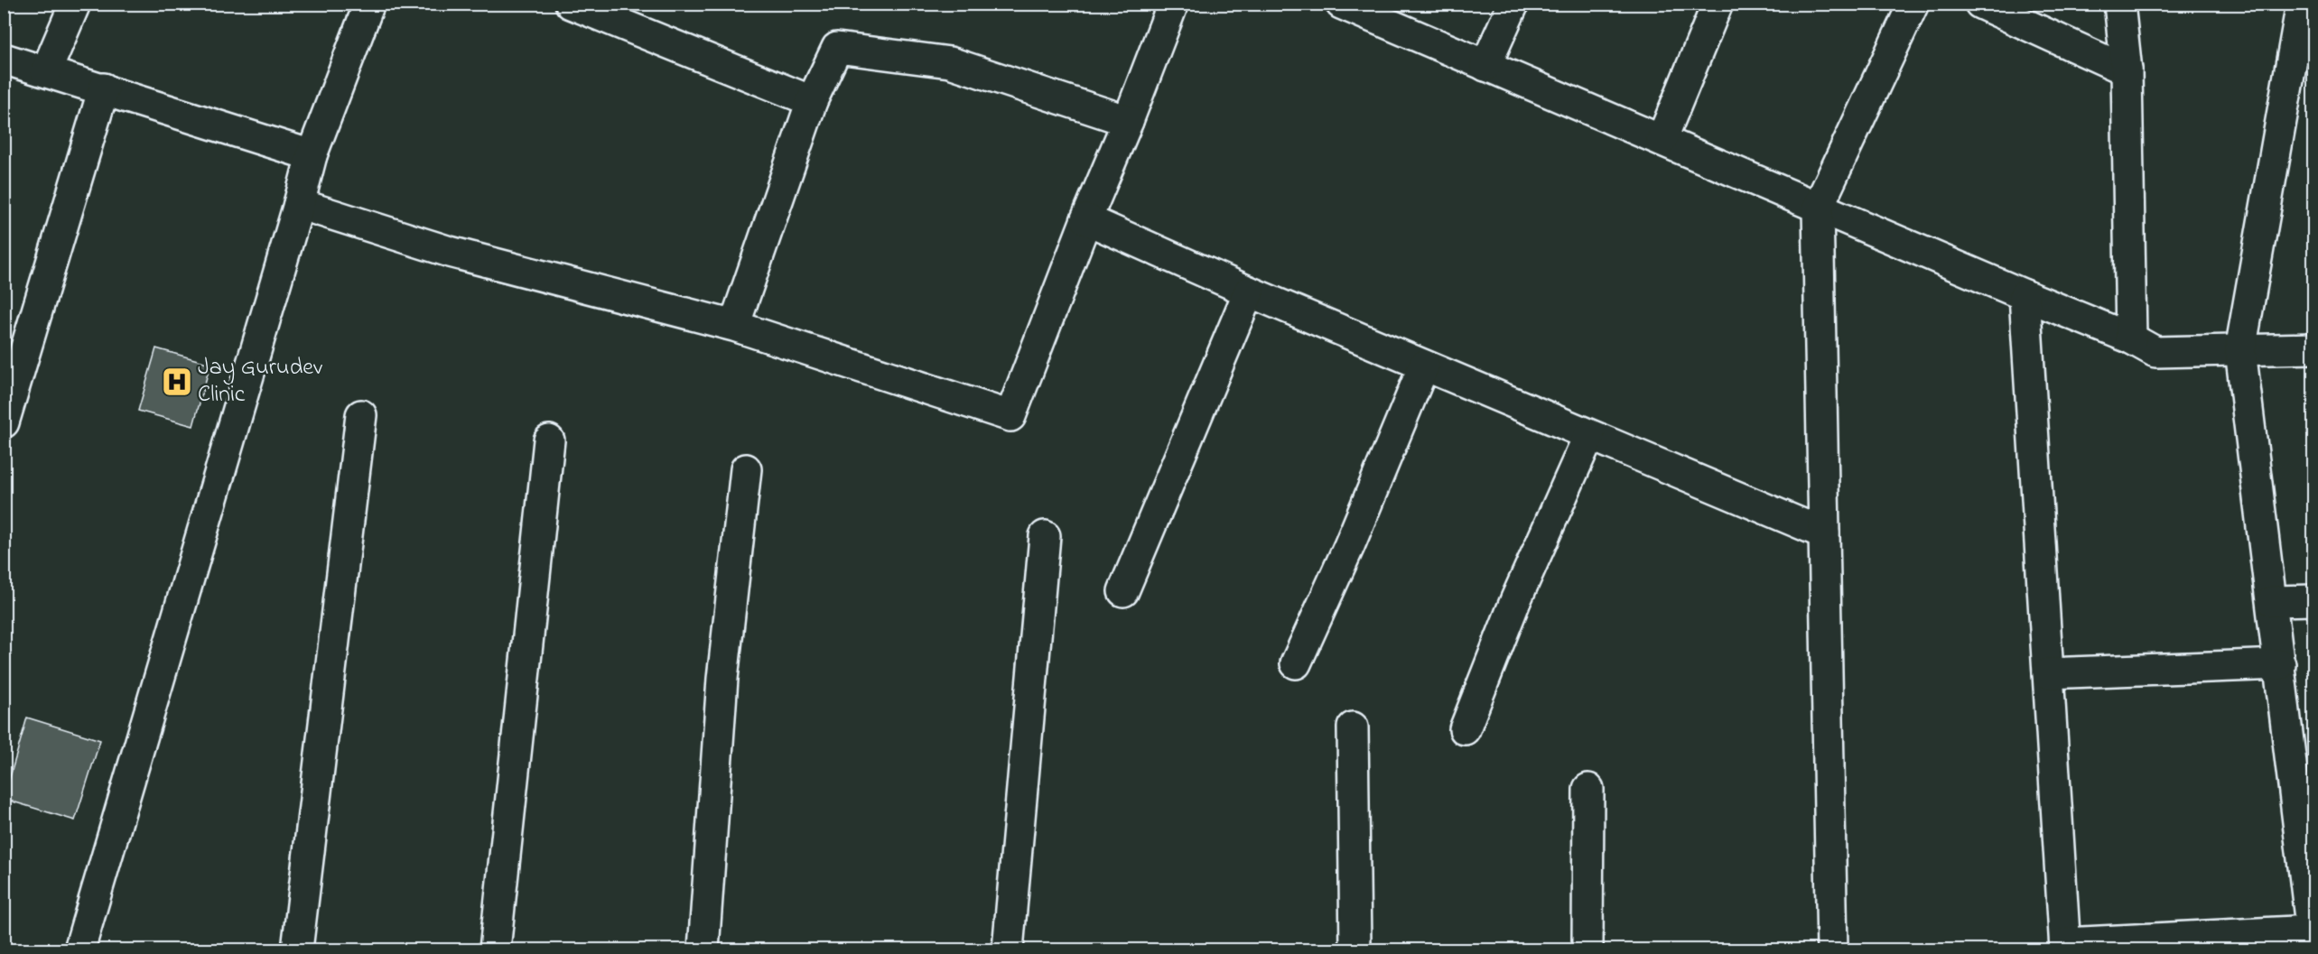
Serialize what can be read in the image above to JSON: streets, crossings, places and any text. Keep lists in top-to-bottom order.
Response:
{
  "places": {
    "hospital": ["Jay Gurudev Clinic"]
  }
}
